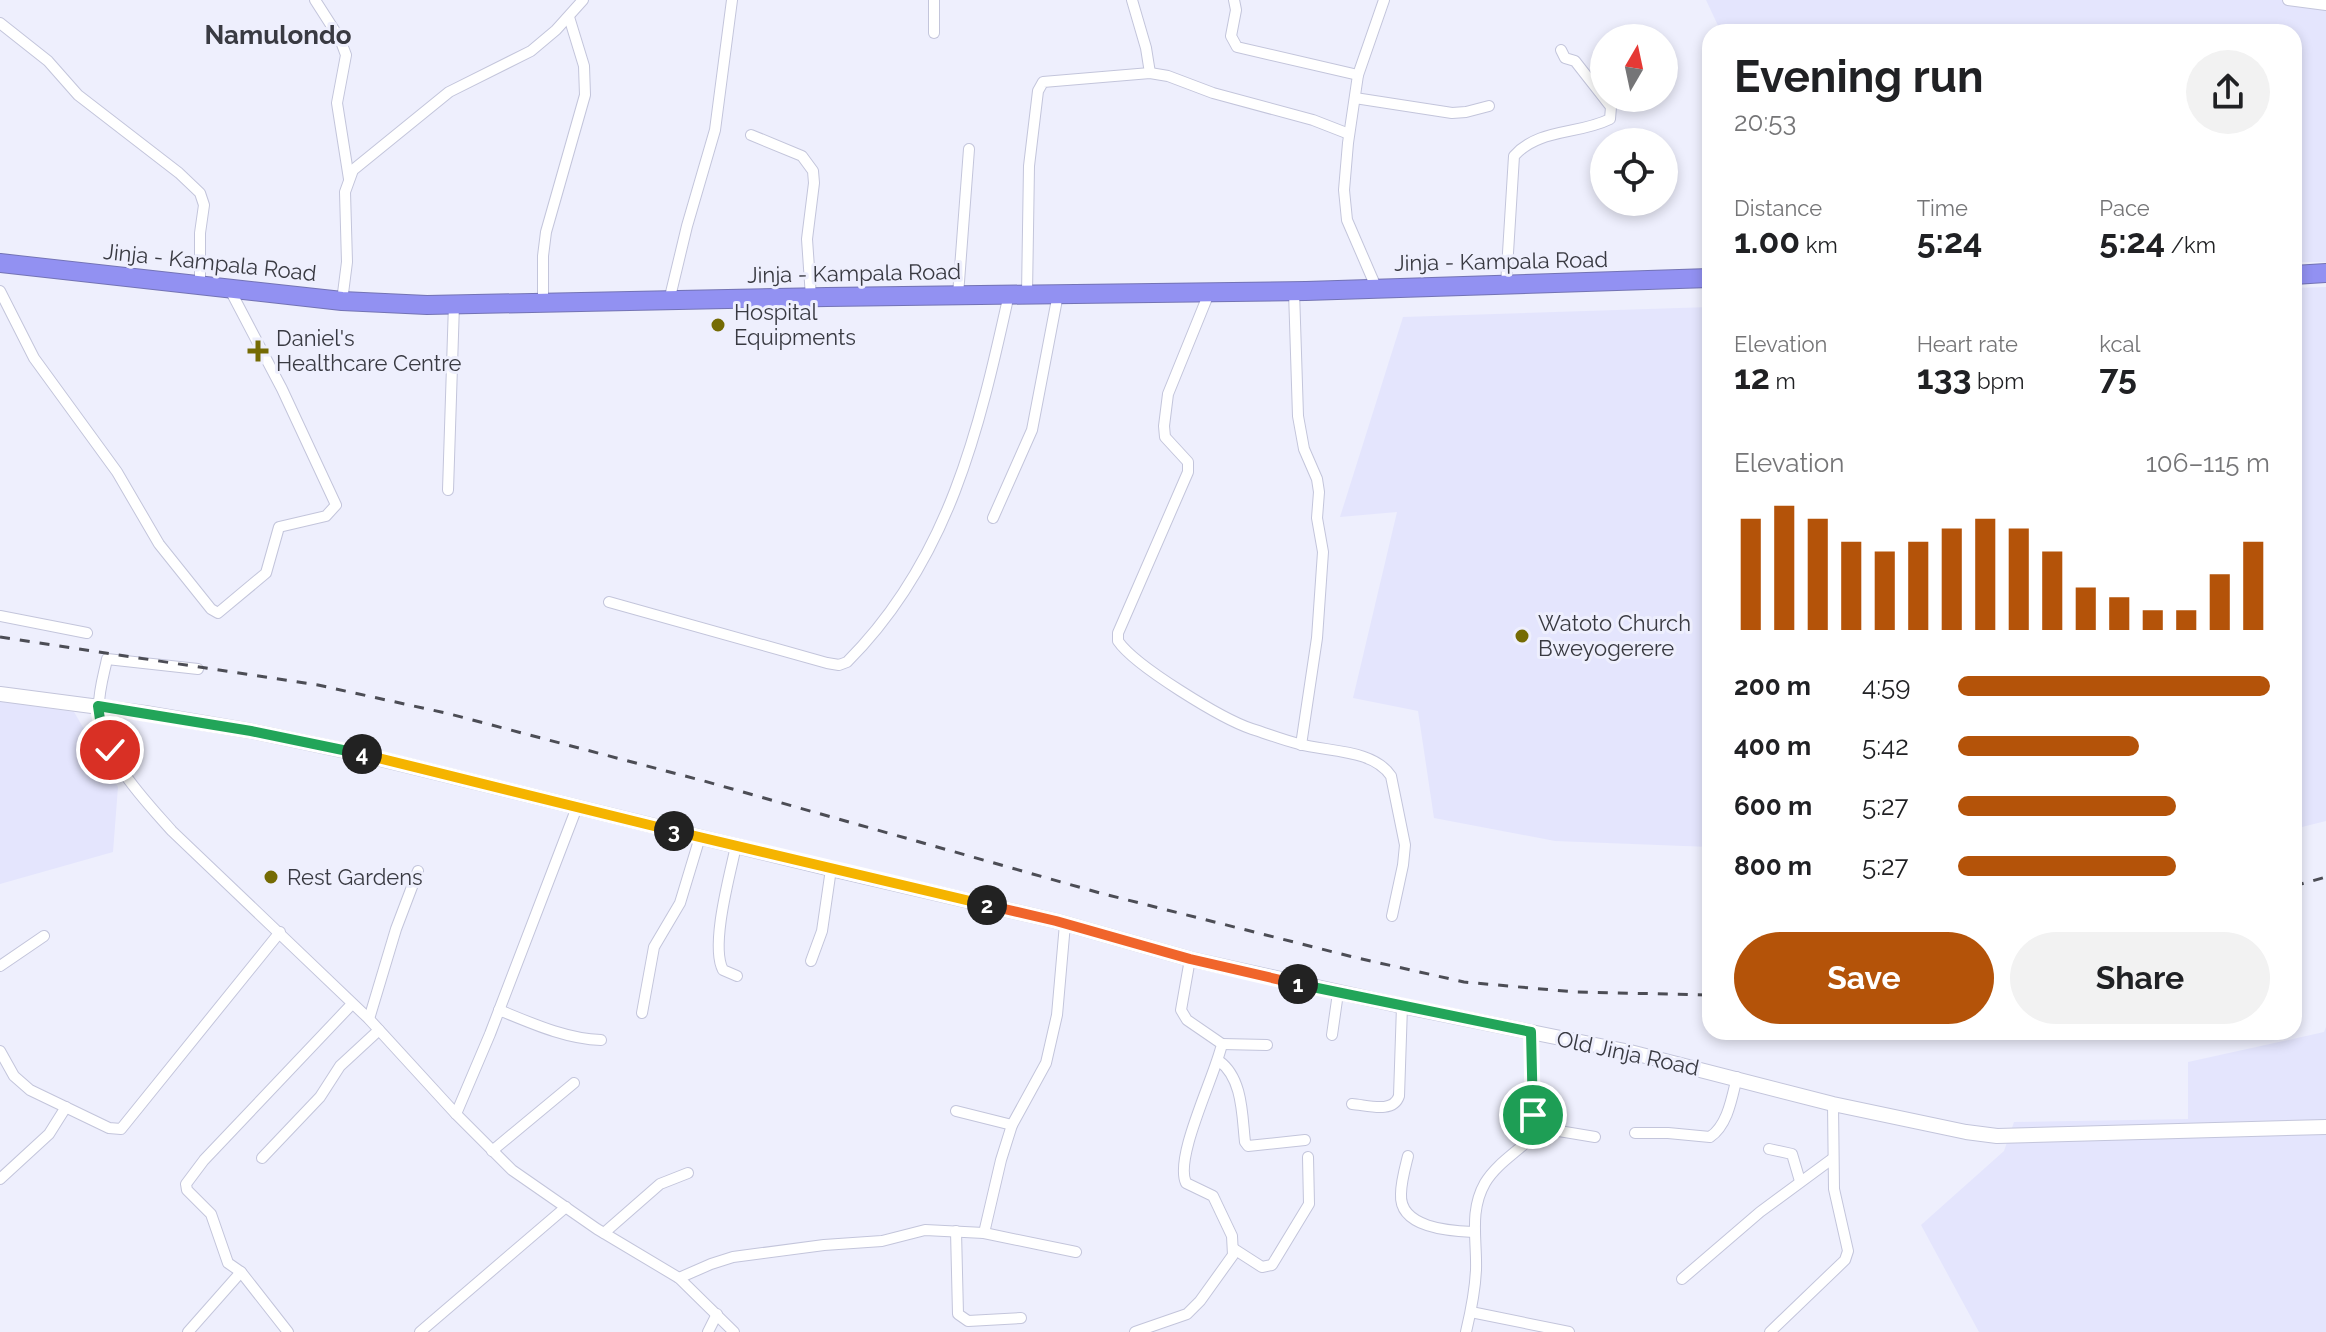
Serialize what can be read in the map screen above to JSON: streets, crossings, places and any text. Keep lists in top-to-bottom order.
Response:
{
  "streets": {
    "highway": ["Jinja - Kampala Road"],
    "main road": ["Old Jinja Road"]
  },
  "districts": ["Namulondo"],
  "places": {
    "other": ["Hospital Equipments", "Watoto Church Bweyogerere", "Rest Gardens"],
    "health": ["Daniel's Healthcare Centre"]
  },
  "north": "top",
  "page": {
    "heading": ["Evening run", "20:53"],
    "stats": [
      ["Distance", "1.00 km"],
      ["Time", "5:24"],
      ["Pace", "5:24 /km"],
      ["Elevation", "12 m"],
      ["Heart rate", "133 bpm"],
      ["kcal", "75"]
    ],
    "chart": ["Elevation", "106–115 m"],
    "list": [
      {
        "name": "200 m",
        "note": "4:59"
      },
      {
        "name": "400 m",
        "note": "5:42"
      },
      {
        "name": "600 m",
        "note": "5:27"
      },
      {
        "name": "800 m",
        "note": "5:27"
      }
    ],
    "pins": [
      "4",
      "3",
      "2",
      "1"
    ],
    "buttons": ["Save", "Share"]
  }
}
